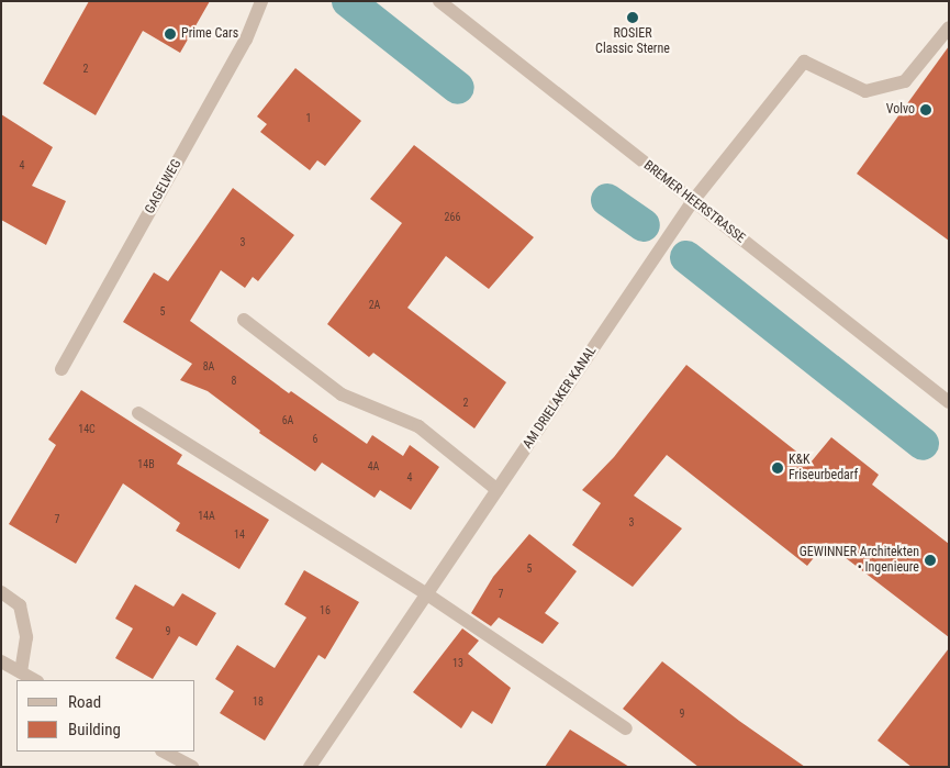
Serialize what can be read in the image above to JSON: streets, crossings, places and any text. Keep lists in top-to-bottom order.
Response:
{
  "streets": {
    "street": ["GAGELWEG", "BREMER HEERSTRASSE", "AM DRIELAKER KANAL"]
  },
  "crossings": [
    ["BREMER HEERSTRASSE", "AM DRIELAKER KANAL"]
  ],
  "places": [
    "ROSIER Classic Sterne",
    "Prime Cars",
    "Volvo",
    "K&K Friseurbedarf",
    "GEWINNER Architekten • Ingenieure"
  ],
  "house_numbers": [
    "2",
    "1",
    "4",
    "266",
    "3",
    "2A",
    "5",
    "8A",
    "8",
    "2",
    "6A",
    "14C",
    "6",
    "14B",
    "4A",
    "4",
    "14A",
    "7",
    "3",
    "14",
    "5",
    "7",
    "16",
    "9",
    "13",
    "18",
    "9"
  ],
  "legend": ["Road", "Building"]
}
